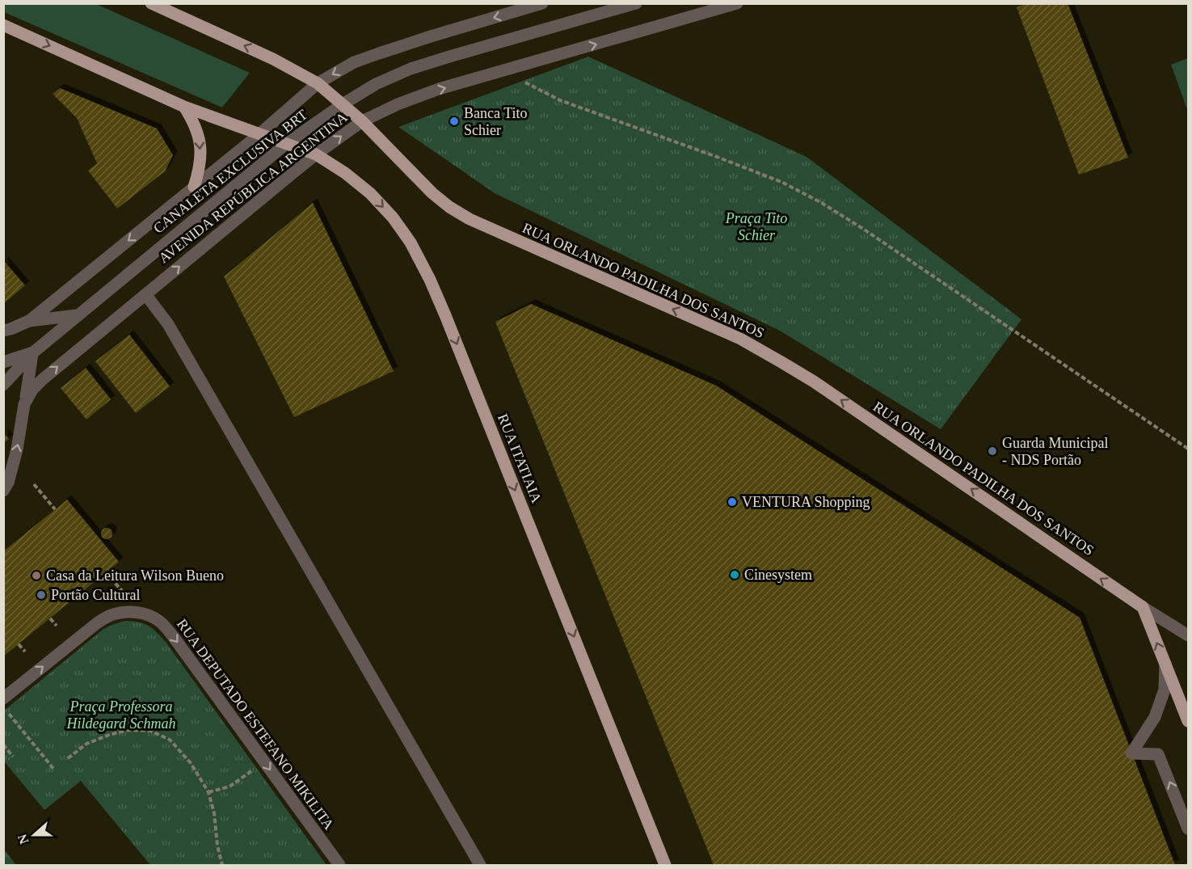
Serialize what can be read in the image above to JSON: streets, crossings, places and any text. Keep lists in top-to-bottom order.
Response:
{
  "streets": {
    "main road": ["RUA ORLANDO PADILHA DOS SANTOS", "RUA ITATIAIA"],
    "street": ["CANALETA EXCLUSIVA BRT", "AVENIDA REPÚBLICA ARGENTINA", "RUA DEPUTADO ESTEFANO MIKILITA"]
  },
  "crossings": [
    ["CANALETA EXCLUSIVA BRT", "RUA ORLANDO PADILHA DOS SANTOS"],
    ["CANALETA EXCLUSIVA BRT", "RUA ITATIAIA"],
    ["AVENIDA REPÚBLICA ARGENTINA", "RUA ORLANDO PADILHA DOS SANTOS"],
    ["AVENIDA REPÚBLICA ARGENTINA", "RUA ITATIAIA"]
  ],
  "one_way": ["RUA ORLANDO PADILHA DOS SANTOS", "RUA ITATIAIA"],
  "parks": ["Praça Tito Schier", "Praça Professora Hildegard Schmah"],
  "places": [
    "Banca Tito Schier",
    "Guarda Municipal - NDS Portão",
    "VENTURA Shopping",
    "Cinesystem",
    "Casa da Leitura Wilson Bueno",
    "Portão Cultural"
  ],
  "north": "left"
}
